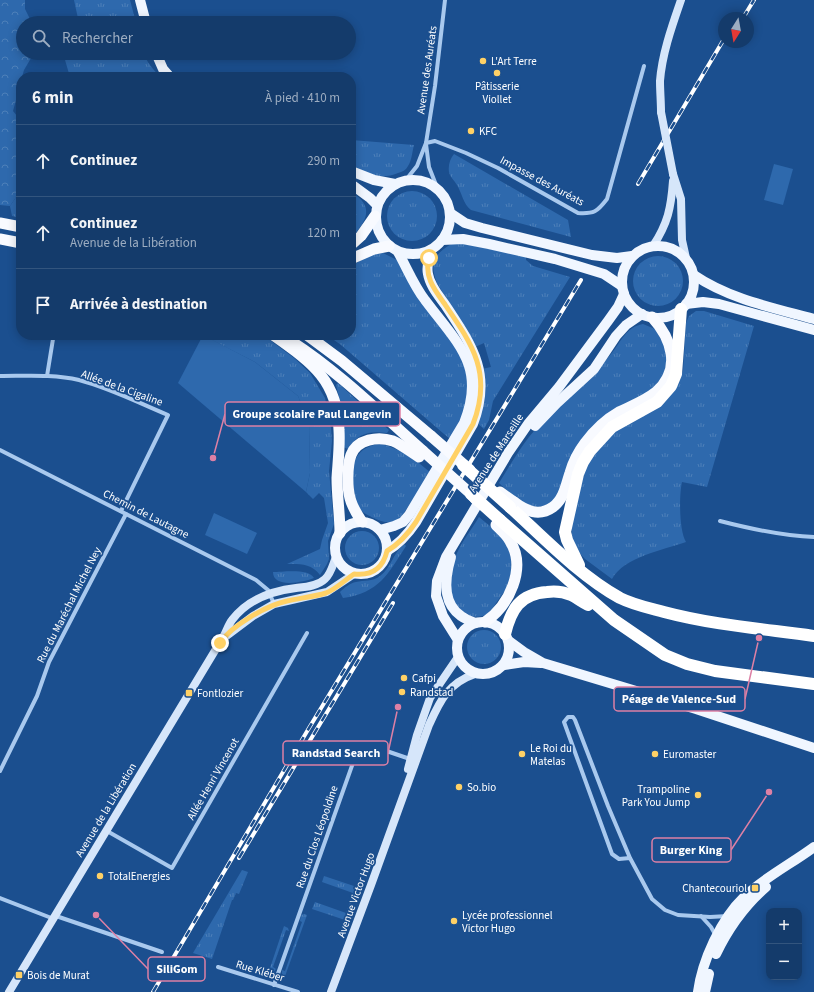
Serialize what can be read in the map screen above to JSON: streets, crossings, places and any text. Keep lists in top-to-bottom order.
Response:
{
  "streets": {
    "main road": ["Avenue de Marseille", "Avenue de la Libération", "Avenue Victor Hugo"],
    "street": [
      "Avenue des Auréats",
      "Impasse des Auréats",
      "Allée de la Cigaline",
      "Chemin de Lautagne",
      "Rue du Maréchal Michel Ney",
      "Allée Henri Vincenot",
      "Rue du Clos Léopoldine",
      "Rue Kléber"
    ]
  },
  "crossings": [
    ["Avenue des Auréats", "Impasse des Auréats"],
    ["Allée de la Cigaline", "Chemin de Lautagne"],
    ["Avenue de Marseille", "Avenue Victor Hugo"],
    ["Chemin de Lautagne", "Rue du Maréchal Michel Ney"],
    ["Chemin de Lautagne", "Avenue de la Libération"],
    ["Allée Henri Vincenot", "Avenue de la Libération"],
    ["Rue du Clos Léopoldine", "Avenue Victor Hugo"],
    ["Rue du Clos Léopoldine", "Rue Kléber"]
  ],
  "places": {
    "other": [
      "L'Art Terre",
      "Pâtisserie Viollet",
      "KFC",
      "Groupe scolaire Paul Langevin",
      "Péage de Valence-Sud",
      "Cafpi",
      "Randstad",
      "Randstad Search",
      "Le Roi du Matelas",
      "Euromaster",
      "So.bio",
      "Burger King",
      "Trampoline Park You Jump",
      "TotalEnergies",
      "SiliGom",
      "Lycée professionnel Victor Hugo"
    ],
    "transit": ["Fontlozier", "Chantecouriol", "Bois de Murat"]
  },
  "north": "bottom",
  "page": {
    "search": "Rechercher",
    "heading": ["6 min", "À pied · 410 m"],
    "list": [
      ["Continuez", "290 m"],
      ["Continuez", "Avenue de la Libération", "120 m"],
      "Arrivée à destination"
    ],
    "map_buttons": ["+", "−"]
  }
}
